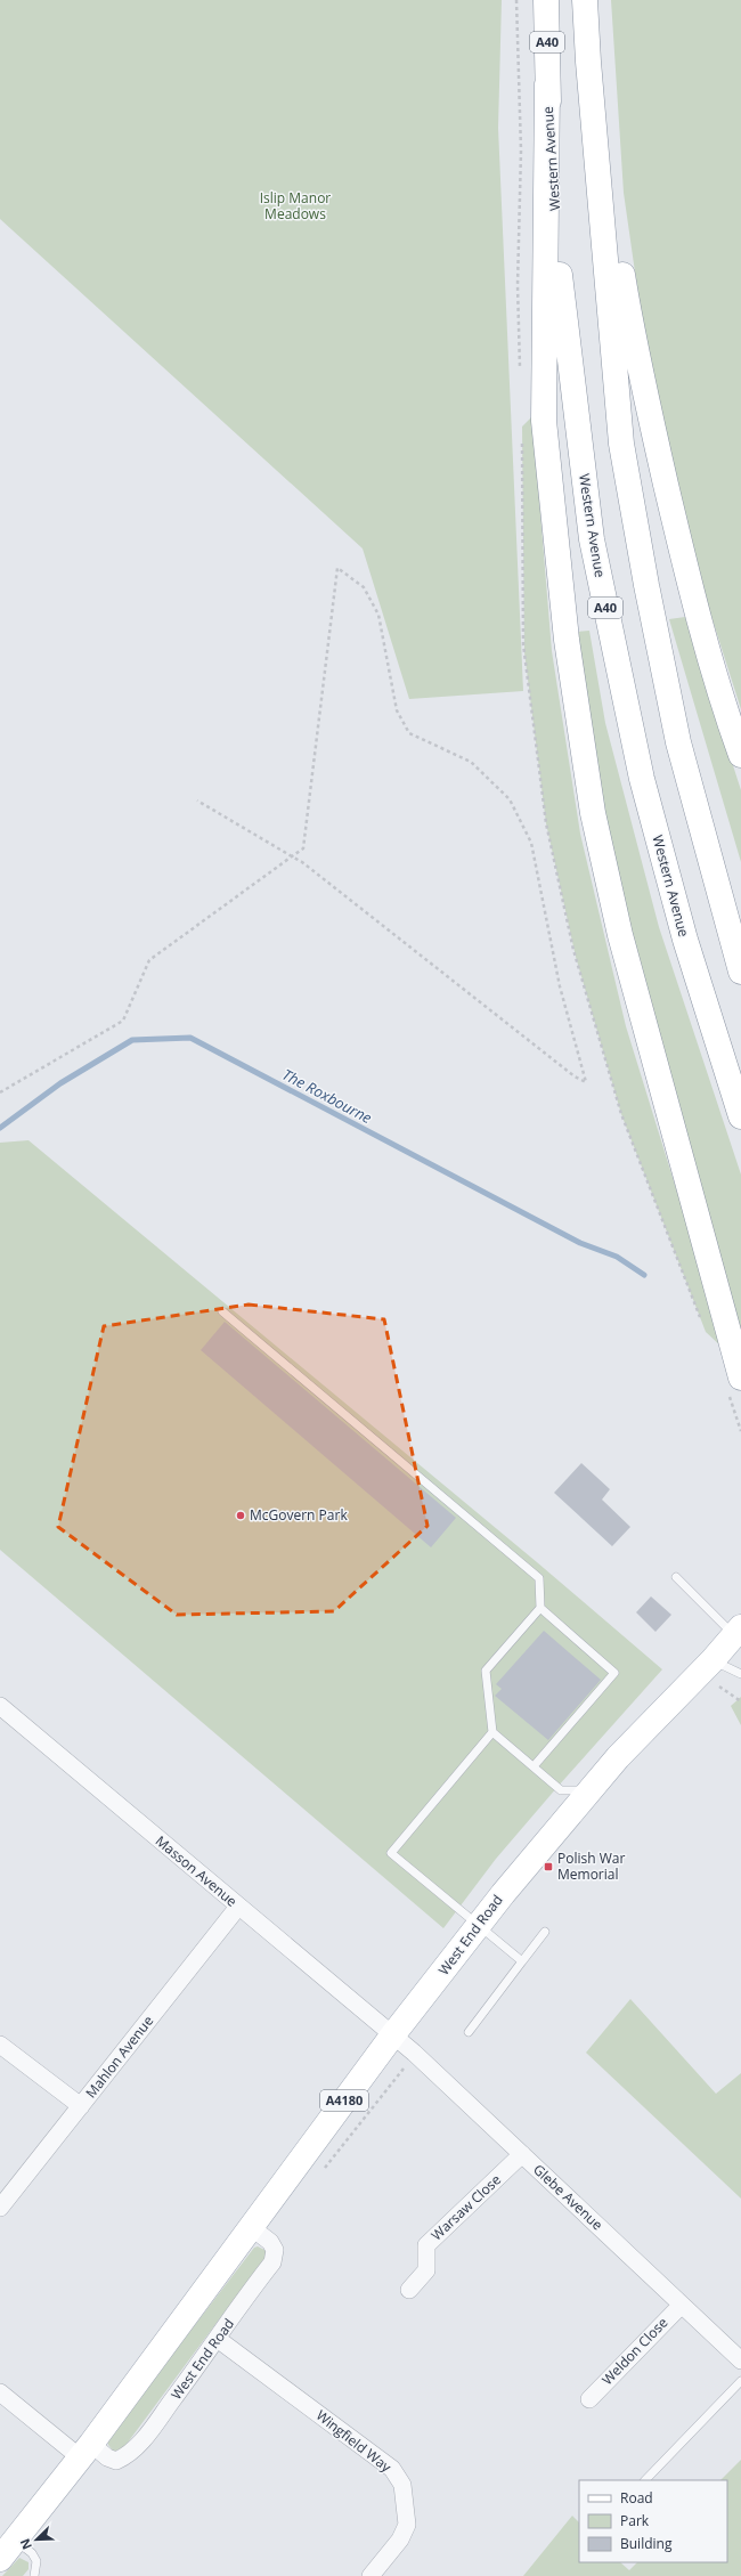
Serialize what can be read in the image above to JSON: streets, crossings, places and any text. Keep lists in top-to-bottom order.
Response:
{
  "streets": {
    "main road": [
      "A40",
      "Western Avenue",
      "West End Road",
      "A4180"
    ],
    "street": [
      "Masson Avenue",
      "Mahlon Avenue",
      "Glebe Avenue",
      "Warsaw Close",
      "Weldon Close",
      "Wingfield Way"
    ]
  },
  "crossings": [
    ["Masson Avenue", "West End Road"],
    ["Masson Avenue", "Mahlon Avenue"],
    ["Masson Avenue", "Glebe Avenue"],
    ["West End Road", "Glebe Avenue"],
    ["West End Road", "Wingfield Way"],
    ["Glebe Avenue", "Warsaw Close"],
    ["Glebe Avenue", "Weldon Close"]
  ],
  "water": ["The Roxbourne"],
  "parks": ["Islip Manor Meadows"],
  "places": {
    "other": ["McGovern Park"],
    "transit": ["Polish War Memorial"]
  },
  "legend": ["Road", "Park", "Building"],
  "north": "bottom left"
}
